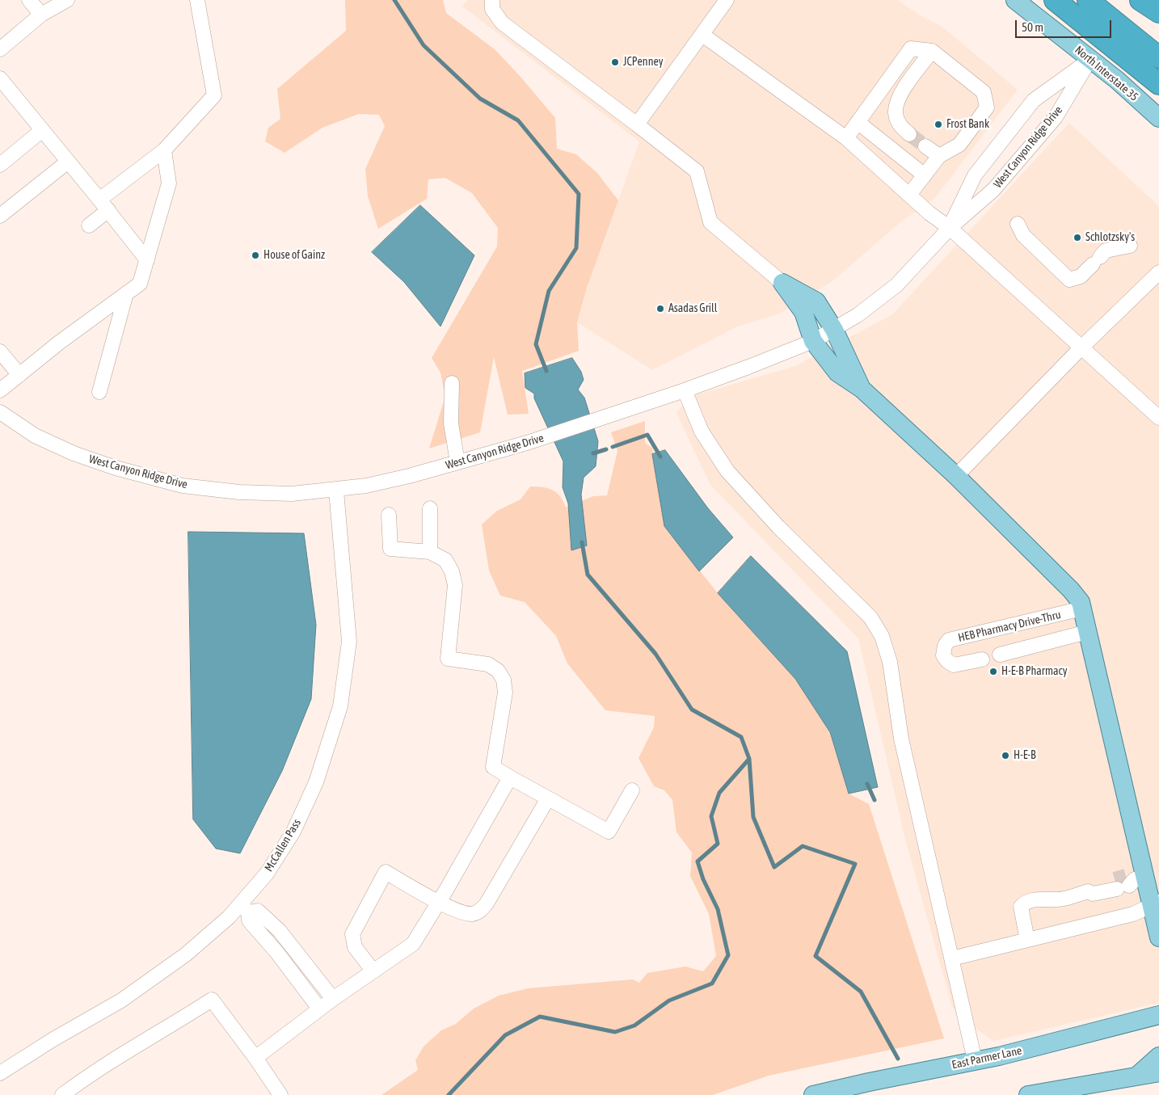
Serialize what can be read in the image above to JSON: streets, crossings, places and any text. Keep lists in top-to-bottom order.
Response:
{
  "streets": {
    "main road": ["North Interstate 35", "East Parmer Lane"],
    "street": ["West Canyon Ridge Drive", "HEB Pharmacy Drive-Thru", "McCallen Pass"]
  },
  "crossings": [
    ["North Interstate 35", "West Canyon Ridge Drive"],
    ["West Canyon Ridge Drive", "McCallen Pass"]
  ],
  "places": [
    "JCPenney",
    "Frost Bank",
    "Schlotzsky's",
    "House of Gainz",
    "Asadas Grill",
    "H-E-B Pharmacy",
    "H-E-B"
  ],
  "scale_bar": "50 m"
}
